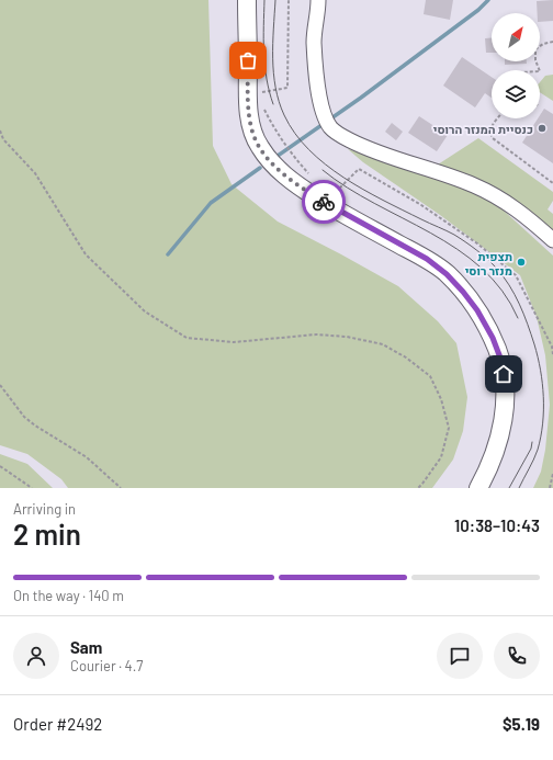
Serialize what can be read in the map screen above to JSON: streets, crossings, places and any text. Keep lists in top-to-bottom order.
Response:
{
  "places": ["כנסיית המנזר הרוסי", "תצפית מנזר רוסי"],
  "north": "top right",
  "page": {
    "heading": ["2 min", "Arriving in", "10:38–10:43"],
    "panel": [
      "Sam",
      "Courier · 4.7",
      "Order #2492",
      "$5.19"
    ],
    "bar": "On the way · 140 m"
  }
}
